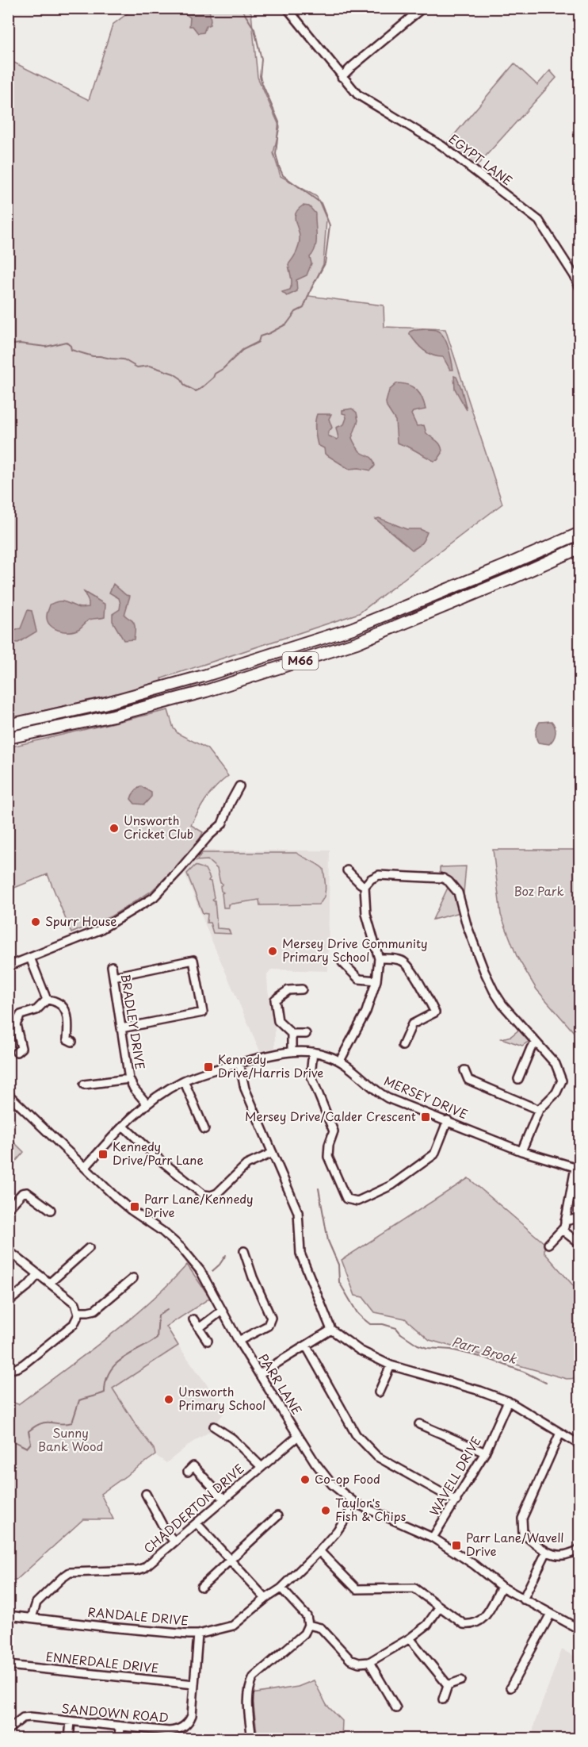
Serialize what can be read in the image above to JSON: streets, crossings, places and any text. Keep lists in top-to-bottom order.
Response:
{
  "streets": {
    "highway": ["M66"],
    "street": [
      "EGYPT LANE",
      "BRADLEY DRIVE",
      "MERSEY DRIVE",
      "PARR LANE",
      "WAVELL DRIVE",
      "CHADDERTON DRIVE",
      "RANDALE DRIVE",
      "ENNERDALE DRIVE",
      "SANDOWN ROAD"
    ]
  },
  "crossings": [
    ["BRADLEY DRIVE", "MERSEY DRIVE"],
    ["MERSEY DRIVE", "PARR LANE"],
    ["PARR LANE", "WAVELL DRIVE"],
    ["PARR LANE", "CHADDERTON DRIVE"],
    ["PARR LANE", "RANDALE DRIVE"],
    ["CHADDERTON DRIVE", "RANDALE DRIVE"],
    ["RANDALE DRIVE", "SANDOWN ROAD"],
    ["ENNERDALE DRIVE", "SANDOWN ROAD"]
  ],
  "water": ["Parr Brook"],
  "parks": ["Boz Park", "Sunny Bank Wood"],
  "places": {
    "other": [
      "Unsworth Cricket Club",
      "Spurr House",
      "Mersey Drive Community Primary School",
      "Unsworth Primary School",
      "Co-op Food",
      "Taylor's Fish & Chips"
    ],
    "transit": [
      "Kennedy Drive/Harris Drive",
      "Mersey Drive/Calder Crescent",
      "Kennedy Drive/Parr Lane",
      "Parr Lane/Kennedy Drive",
      "Parr Lane/Wavell Drive"
    ]
  }
}
